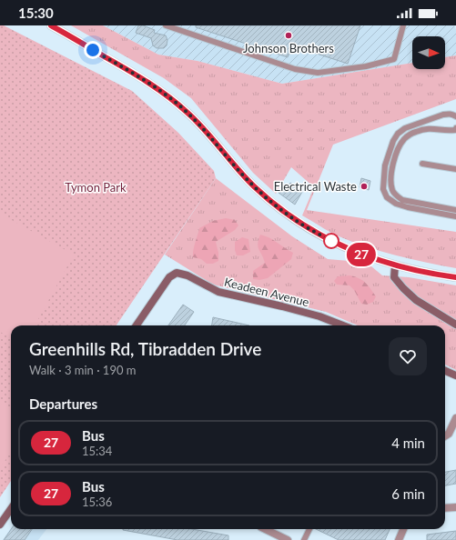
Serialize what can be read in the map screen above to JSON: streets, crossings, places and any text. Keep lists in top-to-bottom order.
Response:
{
  "streets": {
    "main road": ["Keadeen Avenue"]
  },
  "parks": ["Tymon Park"],
  "places": ["Johnson Brothers", "Electrical Waste"],
  "lines": ["bus line 27"],
  "north": "right",
  "page": {
    "status": "15:30",
    "on_map": "27",
    "heading": [
      ["Greenhills Rd, Tibradden Drive", "Walk · 3 min · 190 m"],
      "Departures"
    ],
    "list": [
      {
        "mark": "27",
        "name": "Bus",
        "note": "15:34",
        "value": "4 min"
      },
      {
        "mark": "27",
        "name": "Bus",
        "note": "15:36",
        "value": "6 min"
      }
    ]
  }
}
